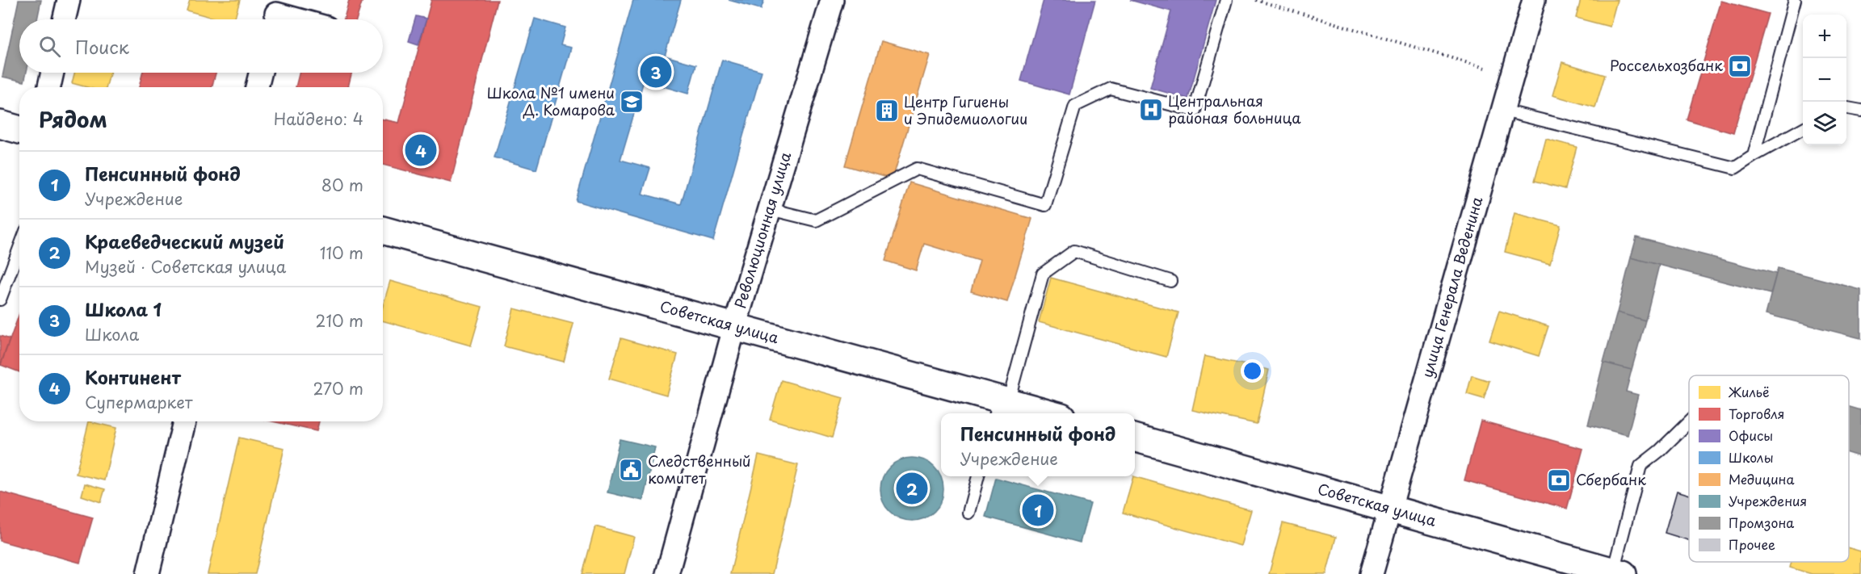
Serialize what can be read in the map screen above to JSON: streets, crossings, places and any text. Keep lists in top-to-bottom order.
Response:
{
  "streets": {
    "street": ["Революционная улица", "улица Генерала Веденина", "Советская улица"]
  },
  "crossings": [
    ["Революционная улица", "Советская улица"],
    ["улица Генерала Веденина", "Советская улица"]
  ],
  "places": {
    "bank": ["Россельхозбанк", "Сбербанк"],
    "school or university": ["Школа №1 имени Д. Комарова"],
    "hospital": ["Центральная районая больница"],
    "building": ["Центр Гигиены и Эпидемиологии"],
    "public building": ["Следственный комитет"]
  },
  "legend": [
    "Жильё",
    "Торговля",
    "Офисы",
    "Школы",
    "Медицина",
    "Учреждения",
    "Промзона",
    "Прочее"
  ],
  "page": {
    "map_buttons": ["+", "−"],
    "search": "Поиск",
    "pins": [
      "3",
      "4",
      "2",
      "1"
    ],
    "heading": ["Рядом", "Найдено: 4"],
    "list": [
      {
        "mark": "1",
        "name": "Пенсинный фонд",
        "note": "Учреждение",
        "value": "80 m"
      },
      {
        "mark": "2",
        "name": "Краеведческий музей",
        "note": "Музей · Советская улица",
        "value": "110 m"
      },
      {
        "mark": "3",
        "name": "Школа 1",
        "note": "Школа",
        "value": "210 m"
      },
      {
        "mark": "4",
        "name": "Континент",
        "note": "Супермаркет",
        "value": "270 m"
      }
    ],
    "popup": ["Пенсинный фонд", "Учреждение"]
  }
}
